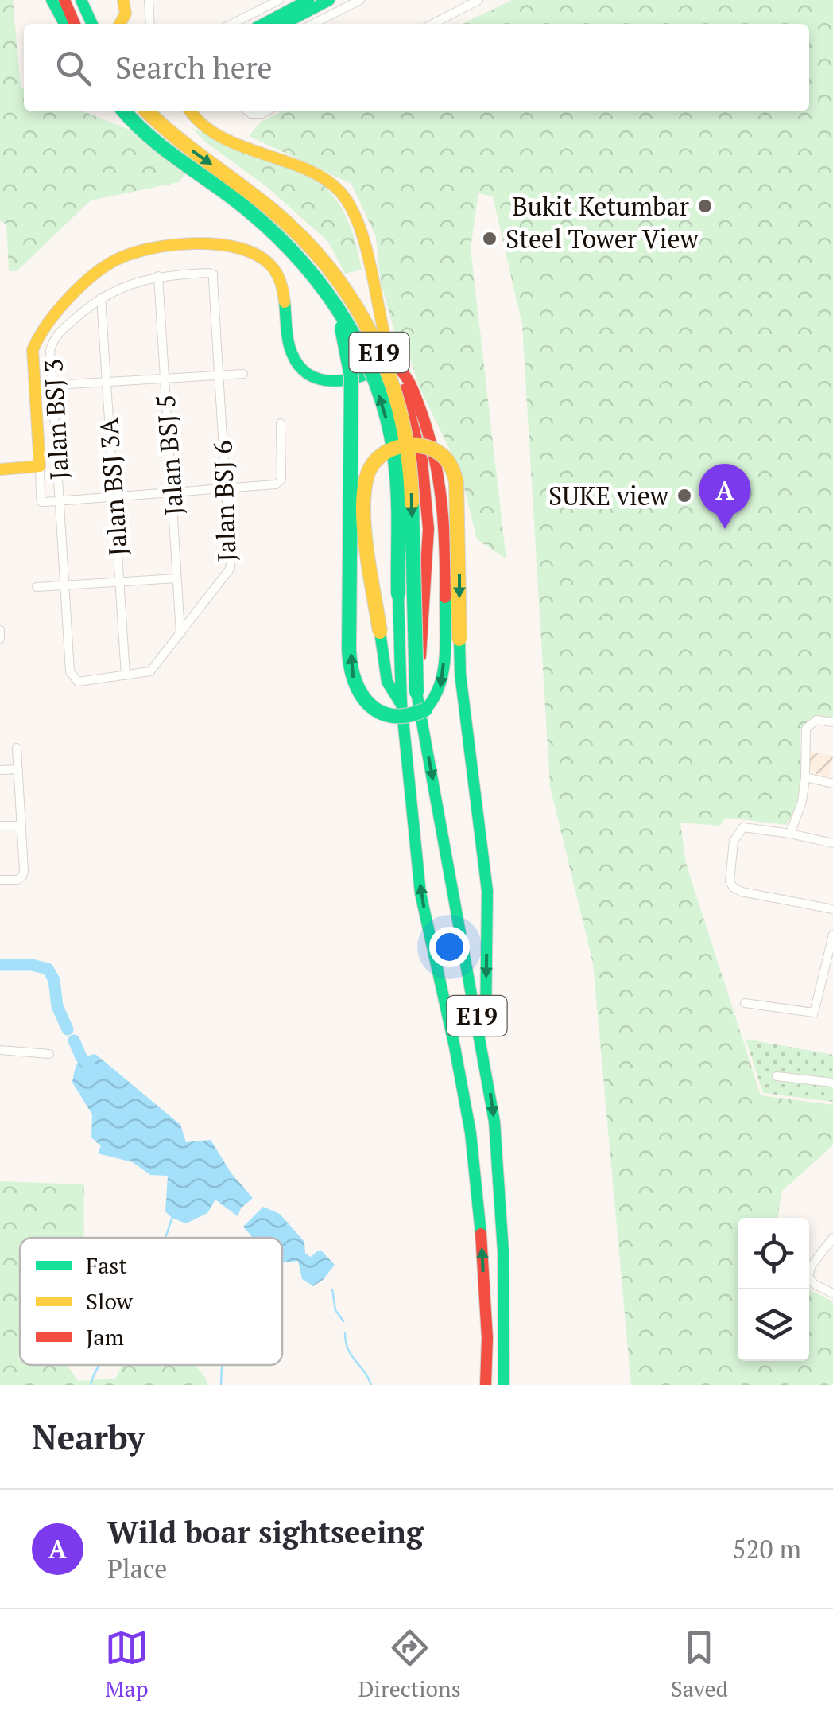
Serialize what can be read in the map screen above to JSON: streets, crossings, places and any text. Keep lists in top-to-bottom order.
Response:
{
  "streets": {
    "main road": ["E19"],
    "street": [
      "Jalan BSJ 3",
      "Jalan BSJ 5",
      "Jalan BSJ 3A",
      "Jalan BSJ 6"
    ]
  },
  "crossings": [
    ["Jalan BSJ 3", "Jalan BSJ 5"],
    ["Jalan BSJ 3", "Jalan BSJ 3A"],
    ["Jalan BSJ 3", "Jalan BSJ 6"],
    ["Jalan BSJ 5", "Jalan BSJ 6"],
    ["Jalan BSJ 3A", "Jalan BSJ 6"]
  ],
  "places": ["Bukit Ketumbar", "Steel Tower View", "SUKE view"],
  "legend": ["Fast", "Slow", "Jam"],
  "page": {
    "search": "Search here",
    "pins": "A",
    "heading": "Nearby",
    "list": [
      {
        "mark": "A",
        "name": "Wild boar sightseeing",
        "note": "Place",
        "value": "520 m"
      }
    ],
    "nav": ["Map", "Directions", "Saved"]
  }
}
